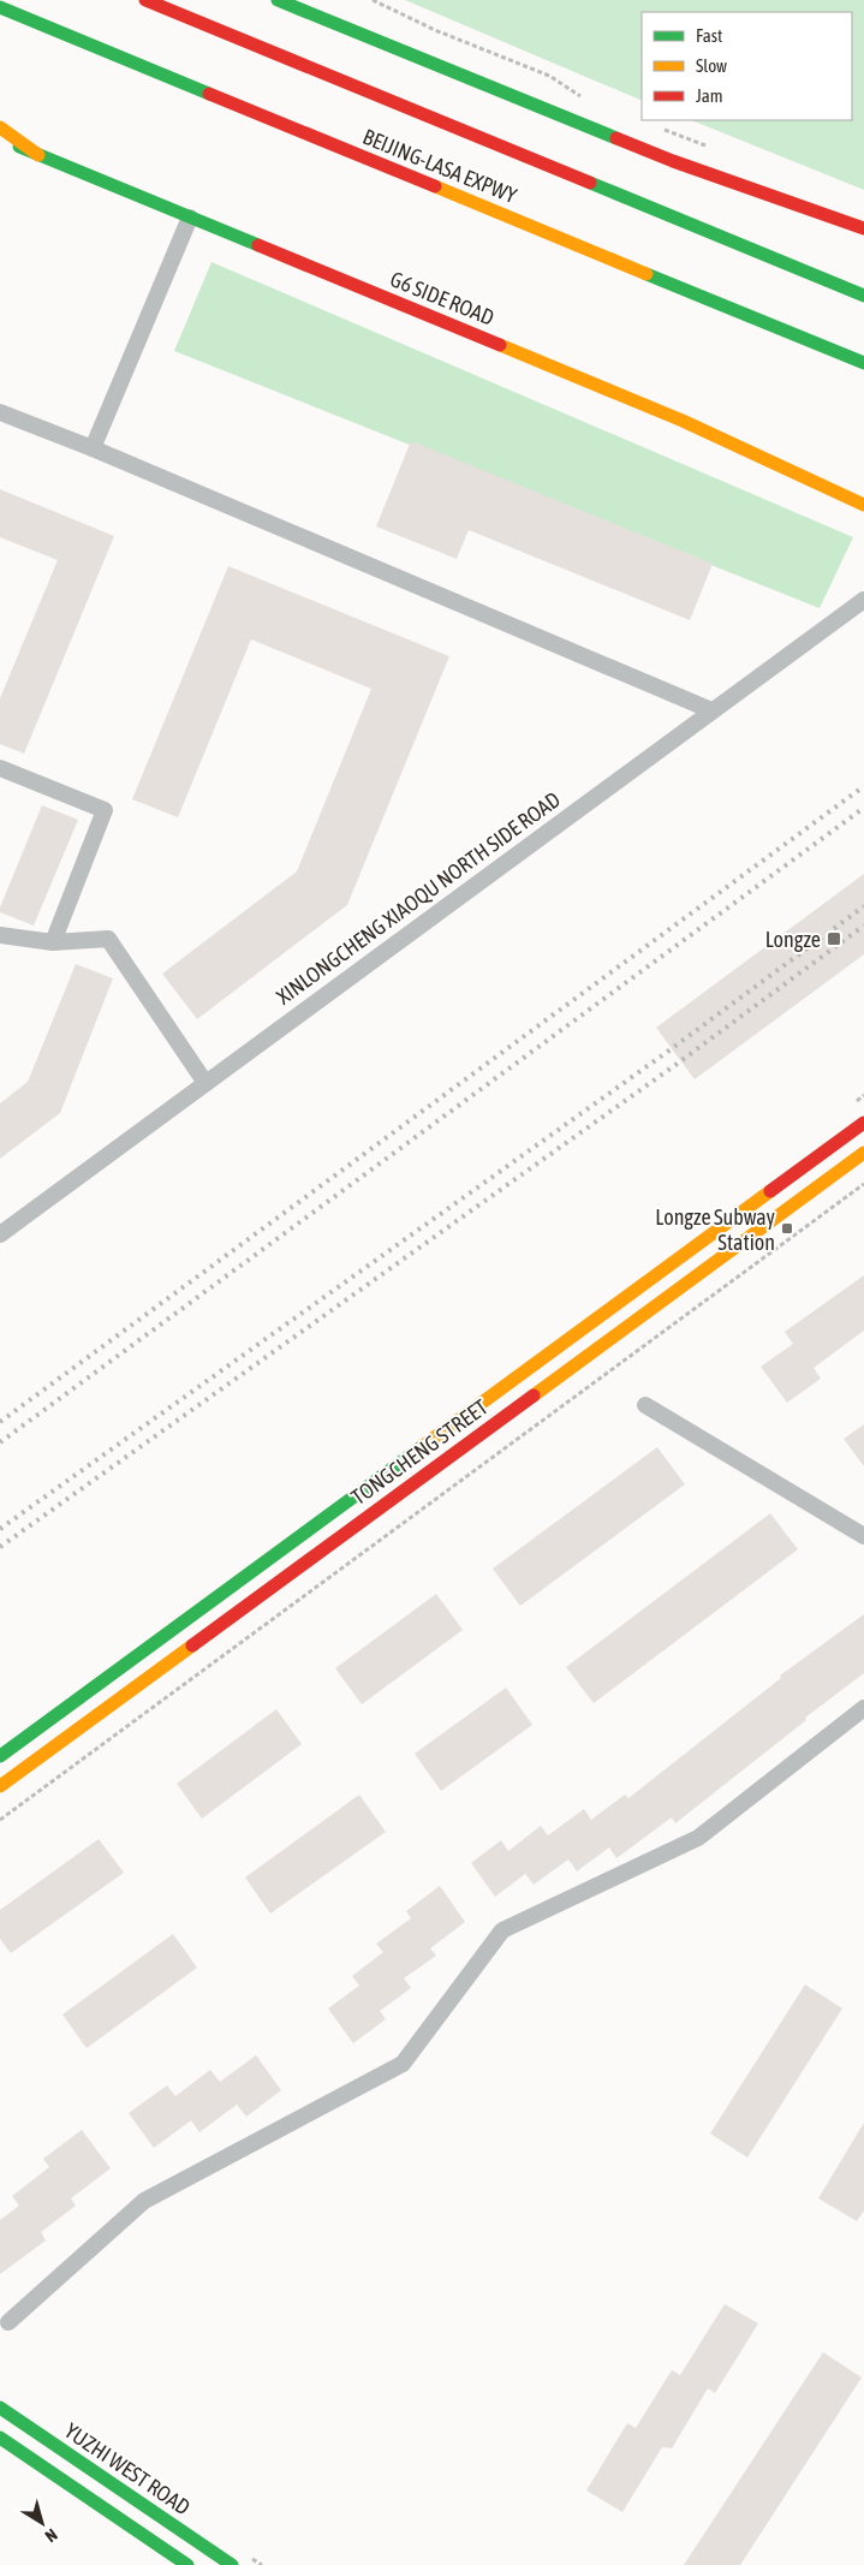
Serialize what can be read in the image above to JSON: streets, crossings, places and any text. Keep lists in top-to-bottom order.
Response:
{
  "streets": {
    "main road": [
      "BEIJING-LASA EXPWY",
      "G6 SIDE ROAD",
      "TONGCHENG STREET",
      "YUZHI WEST ROAD"
    ],
    "street": ["XINLONGCHENG XIAOQU NORTH SIDE ROAD"]
  },
  "places": {
    "transit": ["Longze", "Longze Subway Station"]
  },
  "legend": ["Fast", "Slow", "Jam"],
  "north": "bottom right"
}
